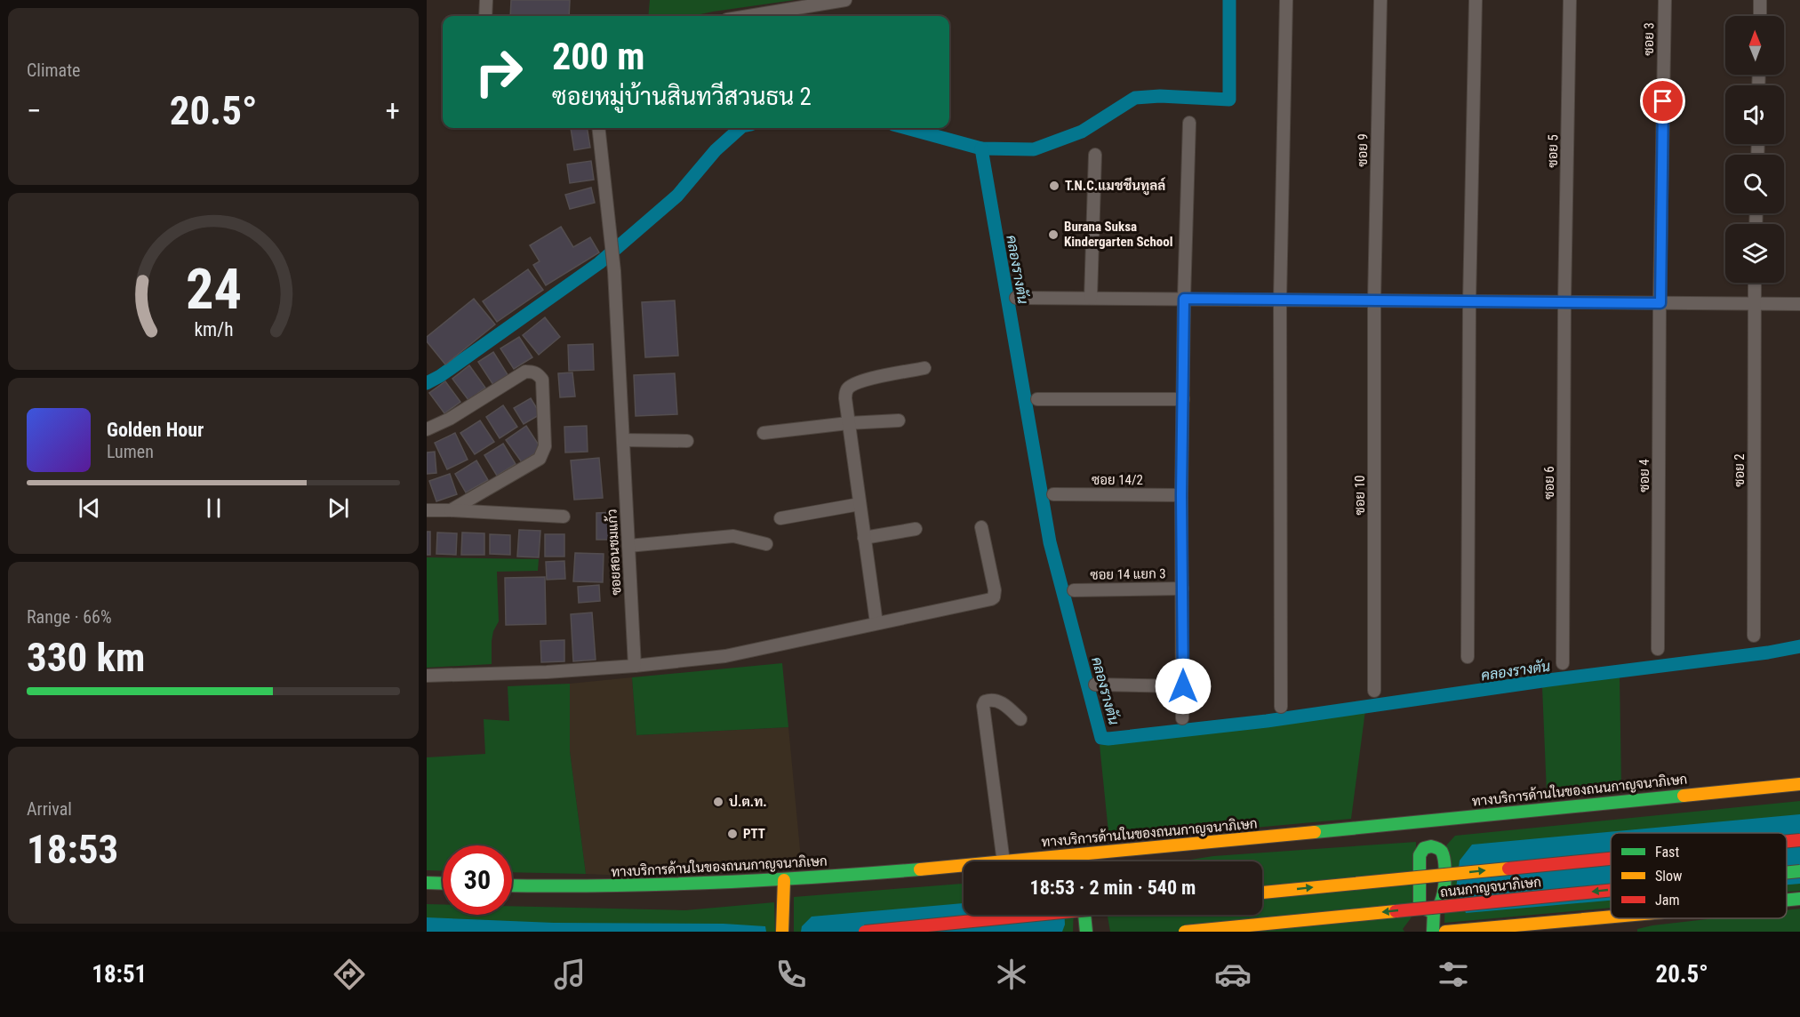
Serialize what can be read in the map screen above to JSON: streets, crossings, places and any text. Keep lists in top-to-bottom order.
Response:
{
  "streets": {
    "main road": ["ทางบริการด้านในของถนนกาญจนาภิเษก", "ถนนกาญจนาภิเษก"],
    "street": [
      "ซอย 3",
      "ซอย 9",
      "ซอย 5",
      "ซอย 2",
      "ซอย 4",
      "ซอย 14/2",
      "ซอย 6",
      "ซอย 10",
      "ซอยสอนชมแก้ว",
      "ซอย 14 แยก 3"
    ]
  },
  "crossings": [
    ["ซอย 3", "ซอย 4"],
    ["ซอย 9", "ซอย 10"],
    ["ซอย 5", "ซอย 6"]
  ],
  "water": ["คลองรางตัน"],
  "places": [
    "T.N.C.แมชชีนทูลล์",
    "Burana Suksa Kindergarten School",
    "ป.ต.ท.",
    "PTT"
  ],
  "legend": ["Fast", "Slow", "Jam"],
  "north": "top",
  "page": {
    "tile": [
      "Climate",
      ["Range · 66%", "330 km"],
      ["Arrival", "18:53"]
    ],
    "turn": ["200 m", "ซอยหมู่บ้านสินทวีสวนธน 2"],
    "heat": ["−", "20.5°", "+"],
    "song": ["Golden Hour", "Lumen"],
    "limit": "30",
    "trip": "18:53 · 2 min · 540 m",
    "tabs": ["18:51", "20.5°"],
    "gauge": ["24", "km/h"]
  }
}
